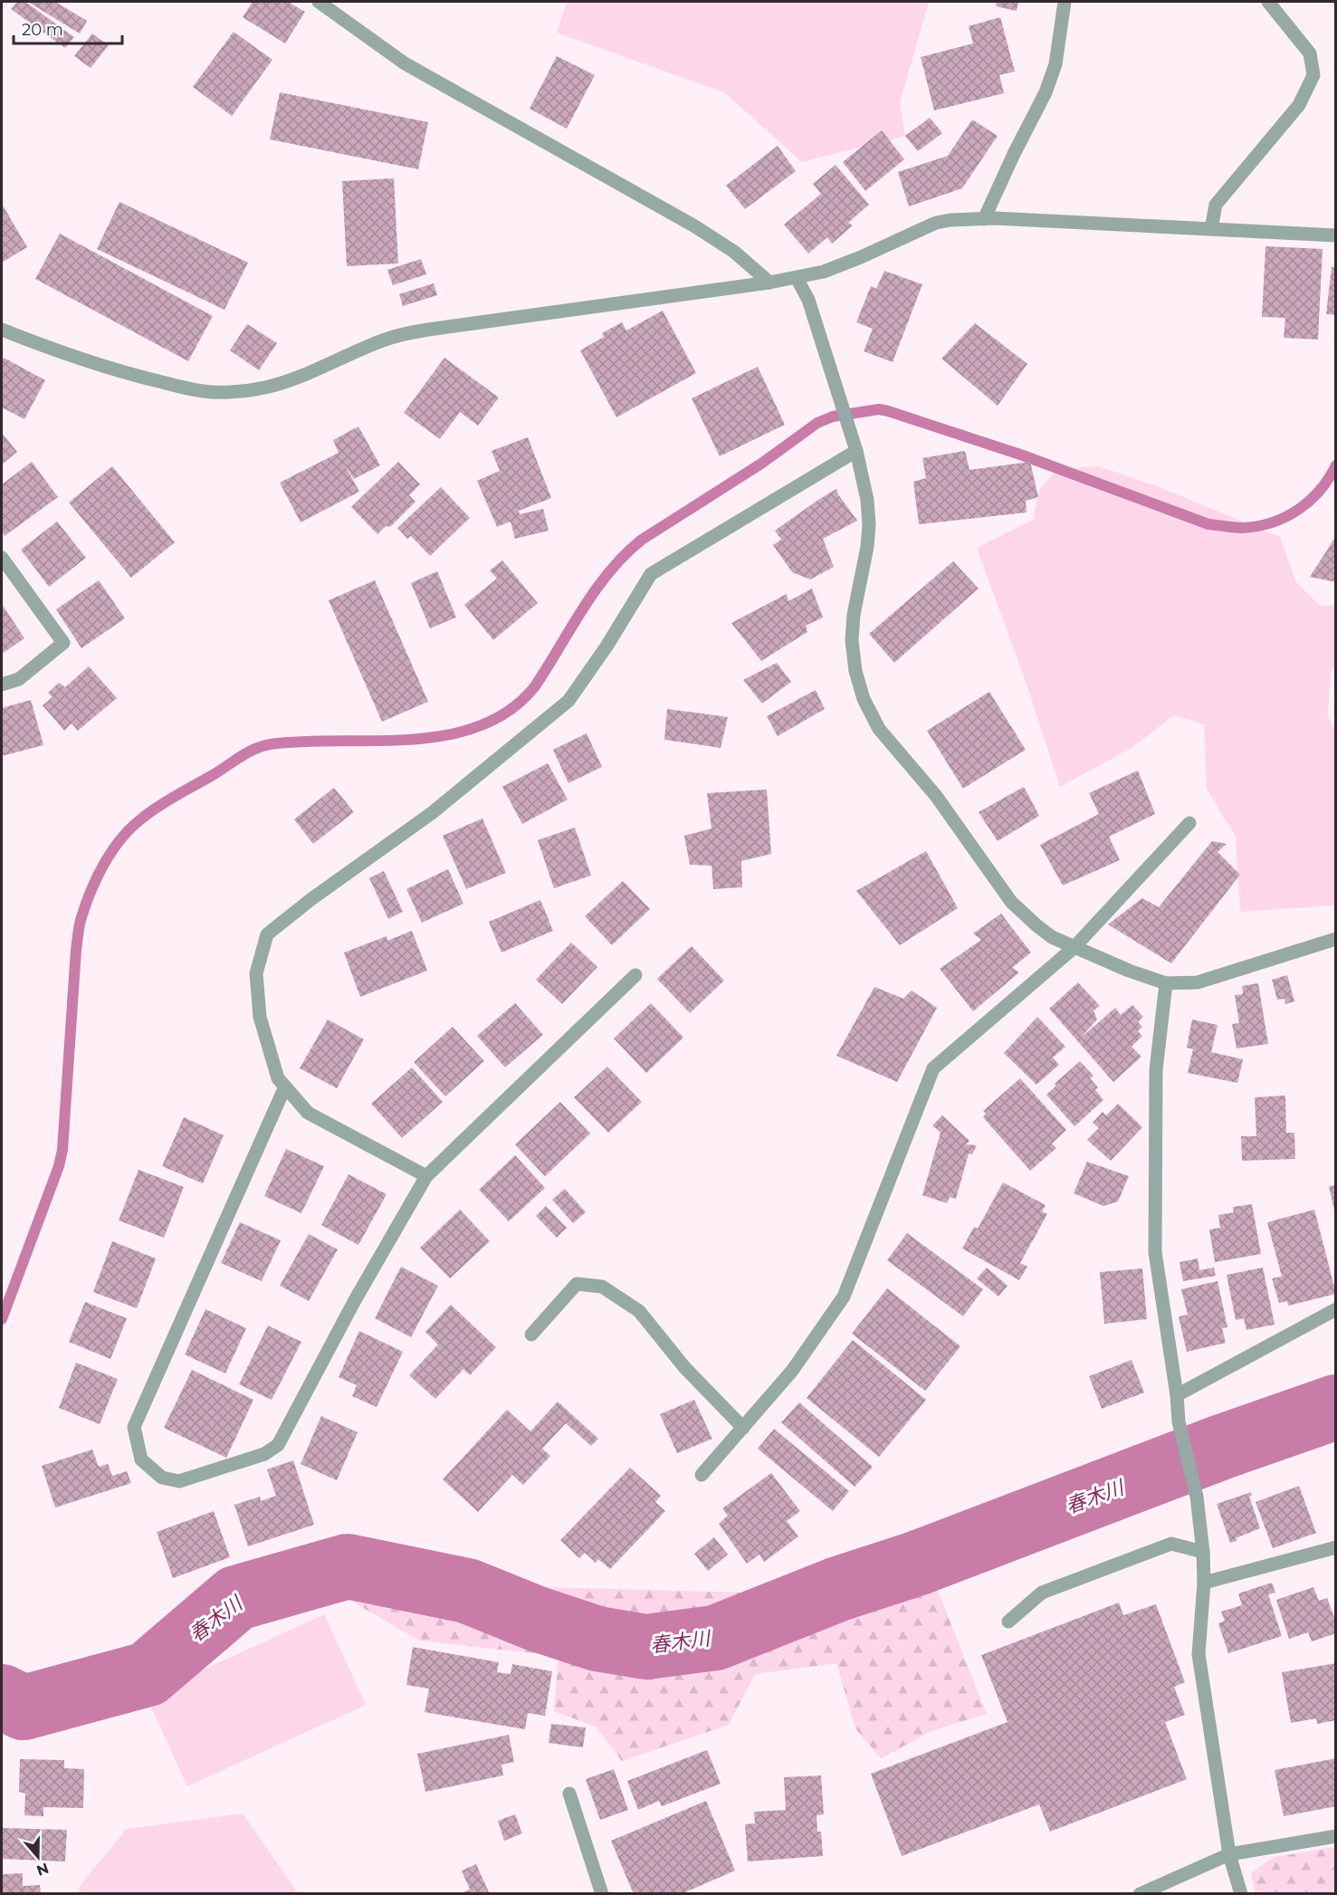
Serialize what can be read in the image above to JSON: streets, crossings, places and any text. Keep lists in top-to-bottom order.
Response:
{
  "water": ["春木川"],
  "scale_bar": "20 m",
  "north": "bottom"
}
